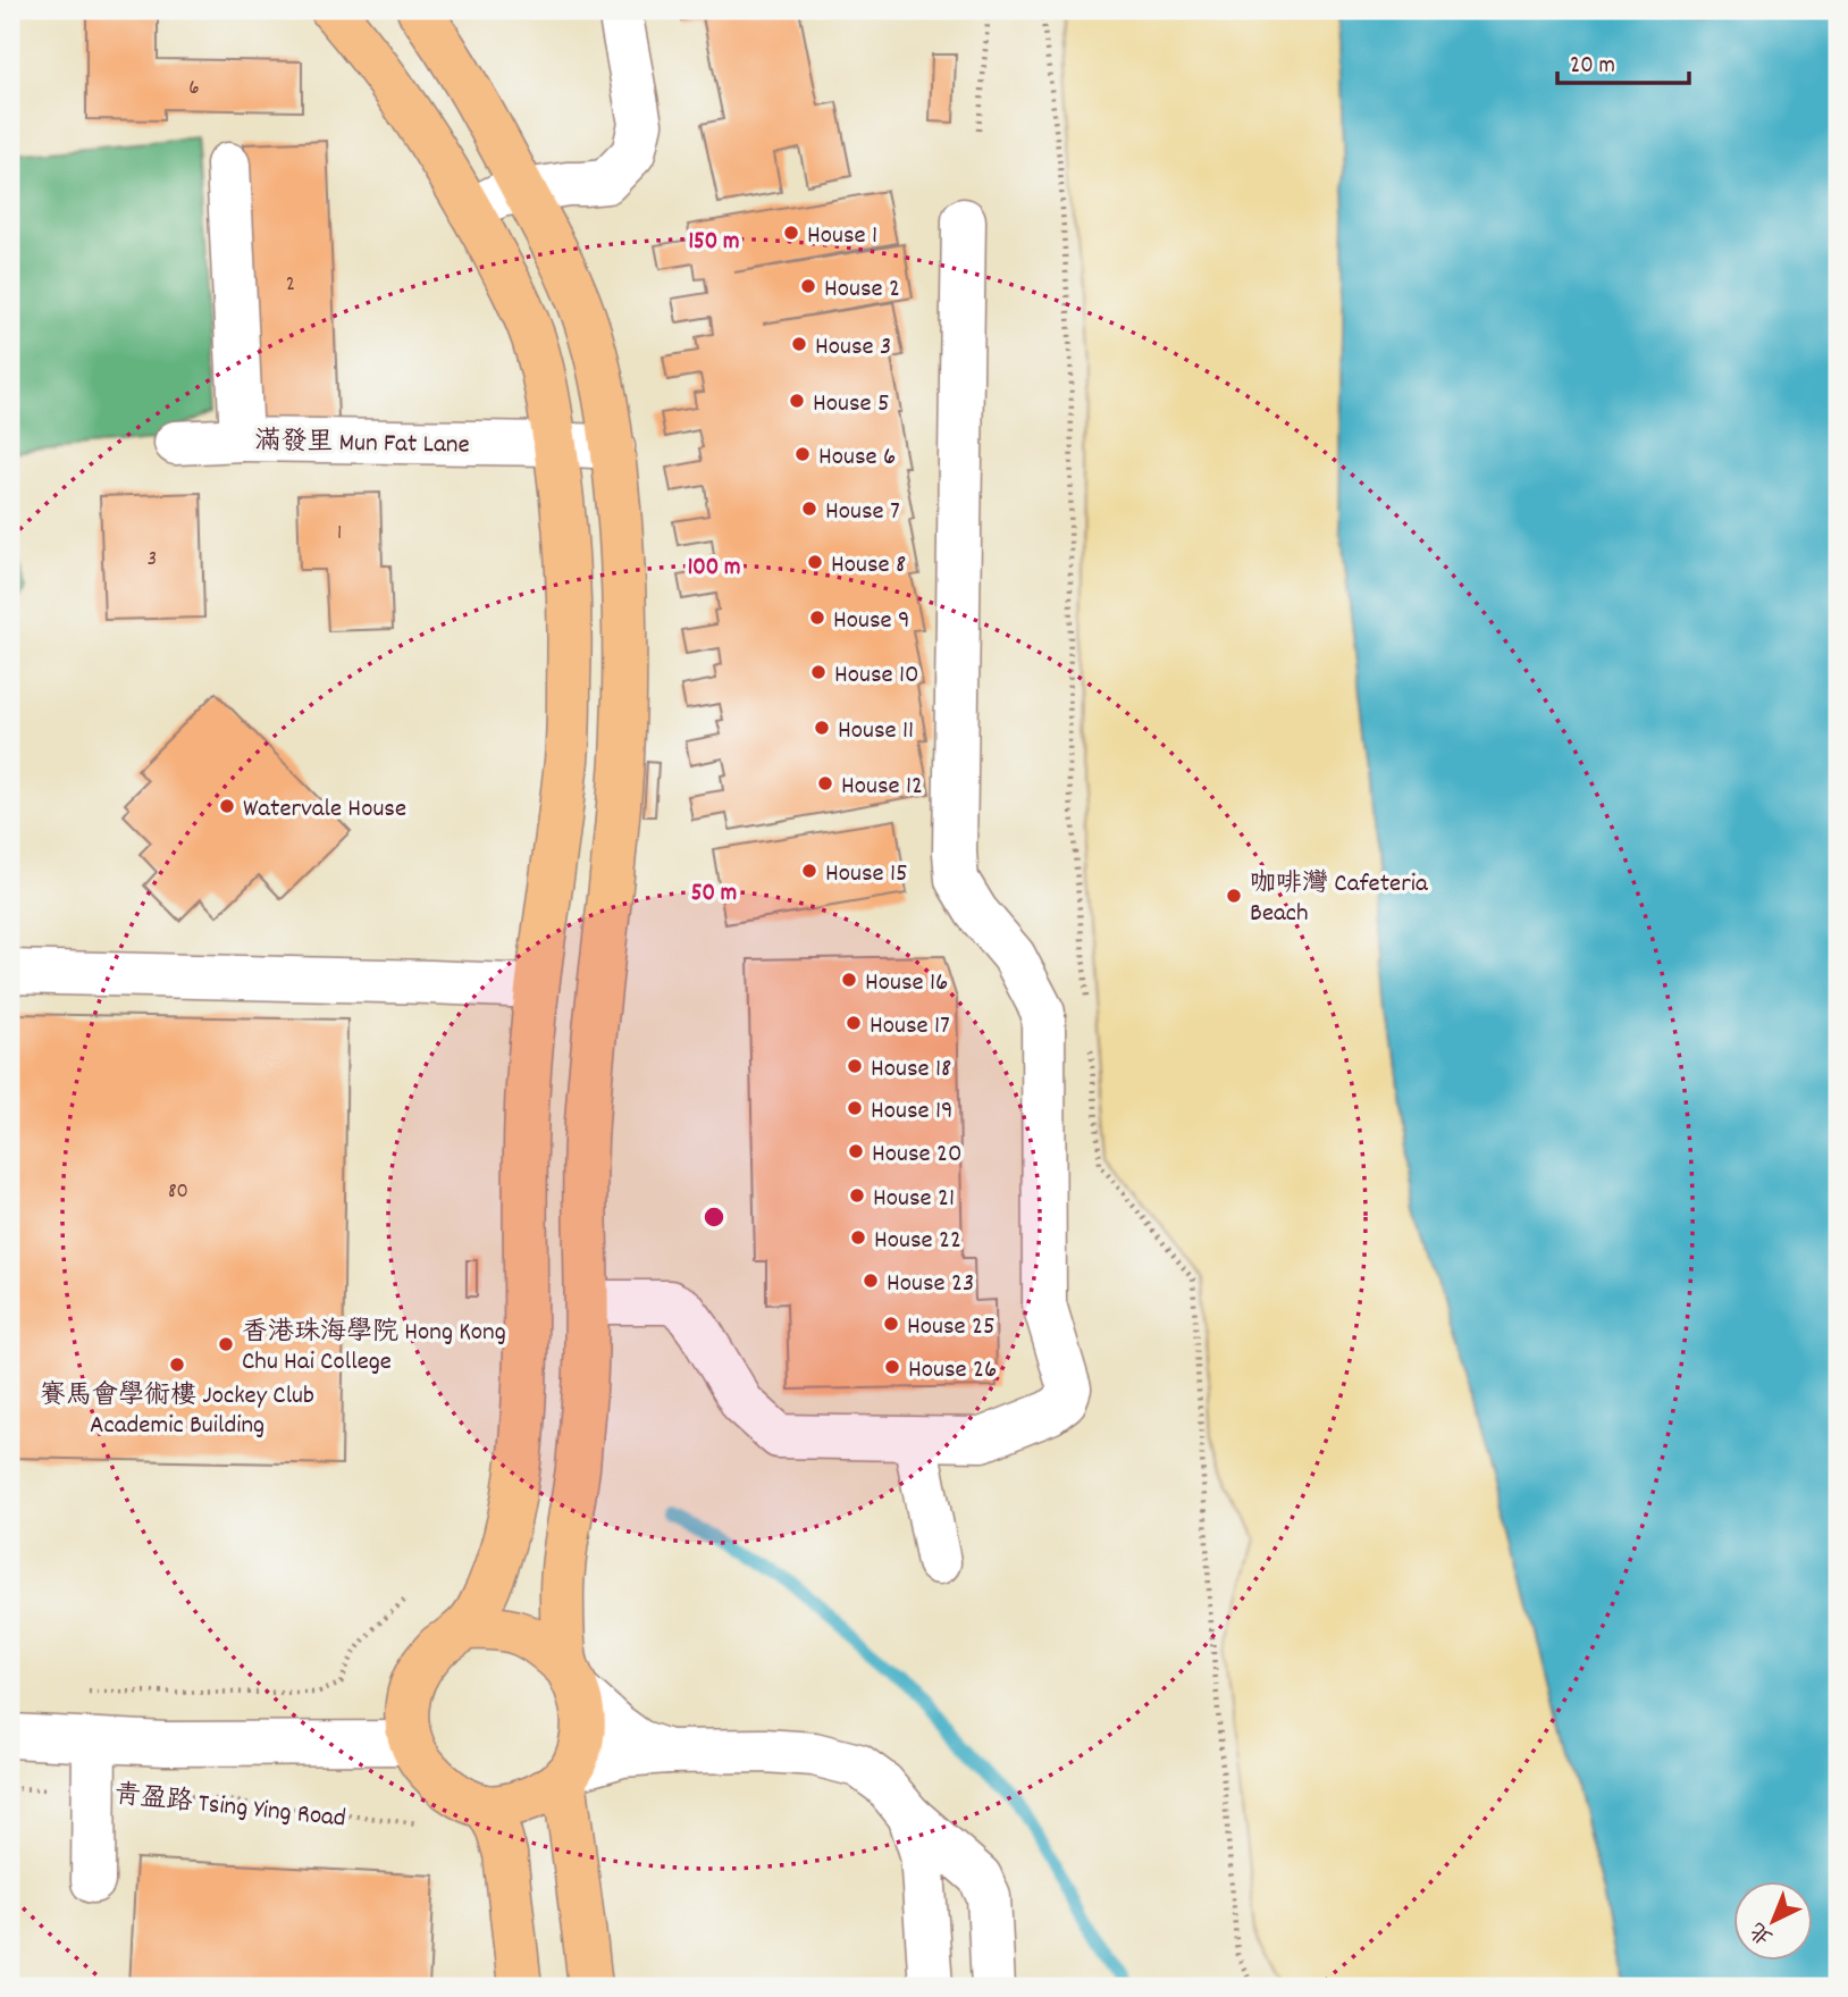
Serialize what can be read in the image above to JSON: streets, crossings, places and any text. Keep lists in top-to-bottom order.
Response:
{
  "streets": {
    "street": ["滿發里 Mun Fat Lane", "青盈路 Tsing Ying Road"]
  },
  "places": [
    "House 1",
    "House 2",
    "House 3",
    "House 5",
    "House 6",
    "House 7",
    "House 8",
    "House 9",
    "House 10",
    "House 11",
    "House 12",
    "Watervale House",
    "House 15",
    "咖啡灣 Cafeteria Beach",
    "House 16",
    "House 17",
    "House 18",
    "House 19",
    "House 20",
    "House 21",
    "House 22",
    "House 23",
    "House 25",
    "香港珠海學院 Hong Kong Chu Hai College",
    "賽馬會學術樓 Jockey Club Academic Building",
    "House 26"
  ],
  "house_numbers": [
    "6",
    "2",
    "1",
    "3",
    "80"
  ],
  "scale_bar": "20 m",
  "north": "bottom left",
  "rings": ["150 m", "100 m", "50 m"]
}
